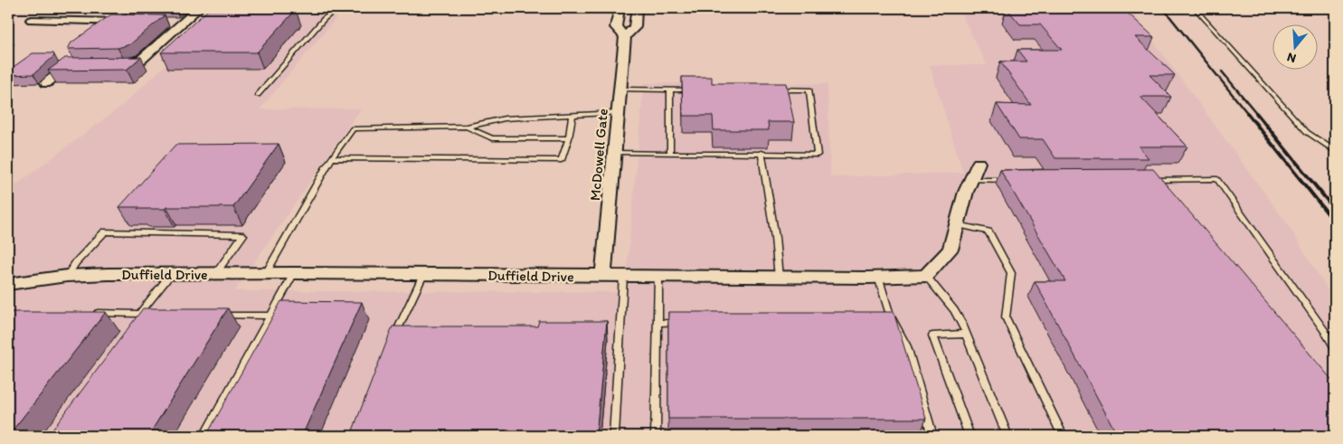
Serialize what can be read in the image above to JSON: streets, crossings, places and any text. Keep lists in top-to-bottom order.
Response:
{
  "streets": {
    "street": ["McDowell Gate", "Duffield Drive"]
  },
  "crossings": [
    ["McDowell Gate", "Duffield Drive"]
  ],
  "north": "bottom"
}
